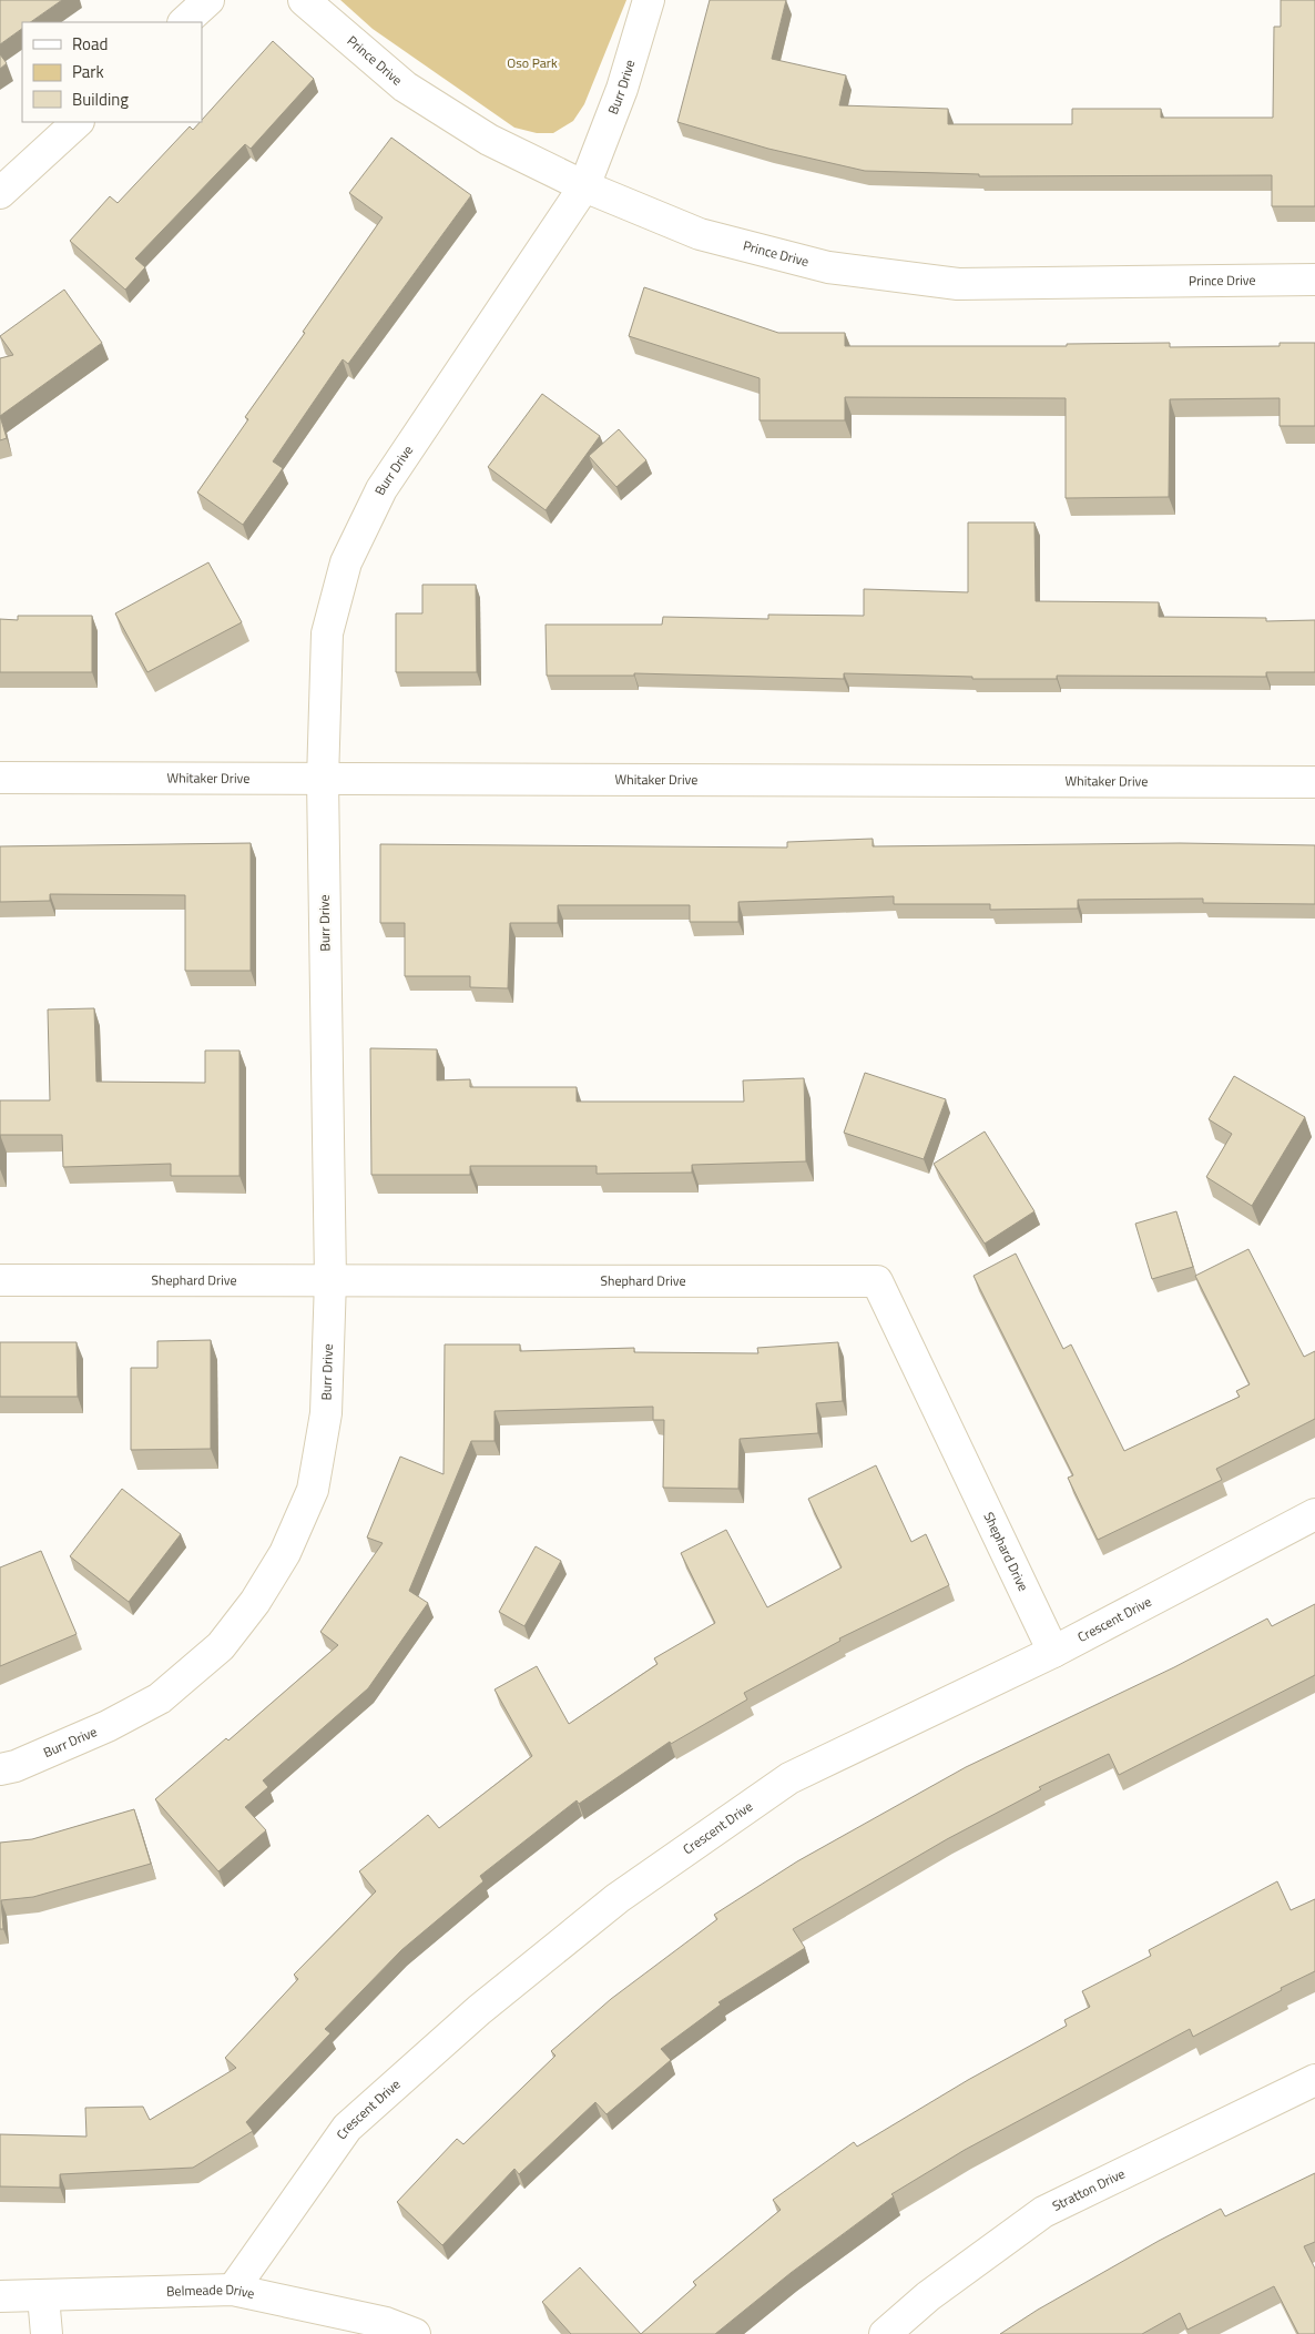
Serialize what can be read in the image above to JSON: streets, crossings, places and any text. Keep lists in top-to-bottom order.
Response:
{
  "streets": {
    "street": [
      "Prince Drive",
      "Burr Drive",
      "Whitaker Drive",
      "Shephard Drive",
      "Crescent Drive",
      "Stratton Drive",
      "Belmeade Drive"
    ]
  },
  "crossings": [
    ["Prince Drive", "Burr Drive"],
    ["Burr Drive", "Whitaker Drive"],
    ["Burr Drive", "Shephard Drive"],
    ["Shephard Drive", "Crescent Drive"],
    ["Crescent Drive", "Belmeade Drive"]
  ],
  "parks": ["Oso Park"],
  "legend": ["Road", "Park", "Building"]
}
